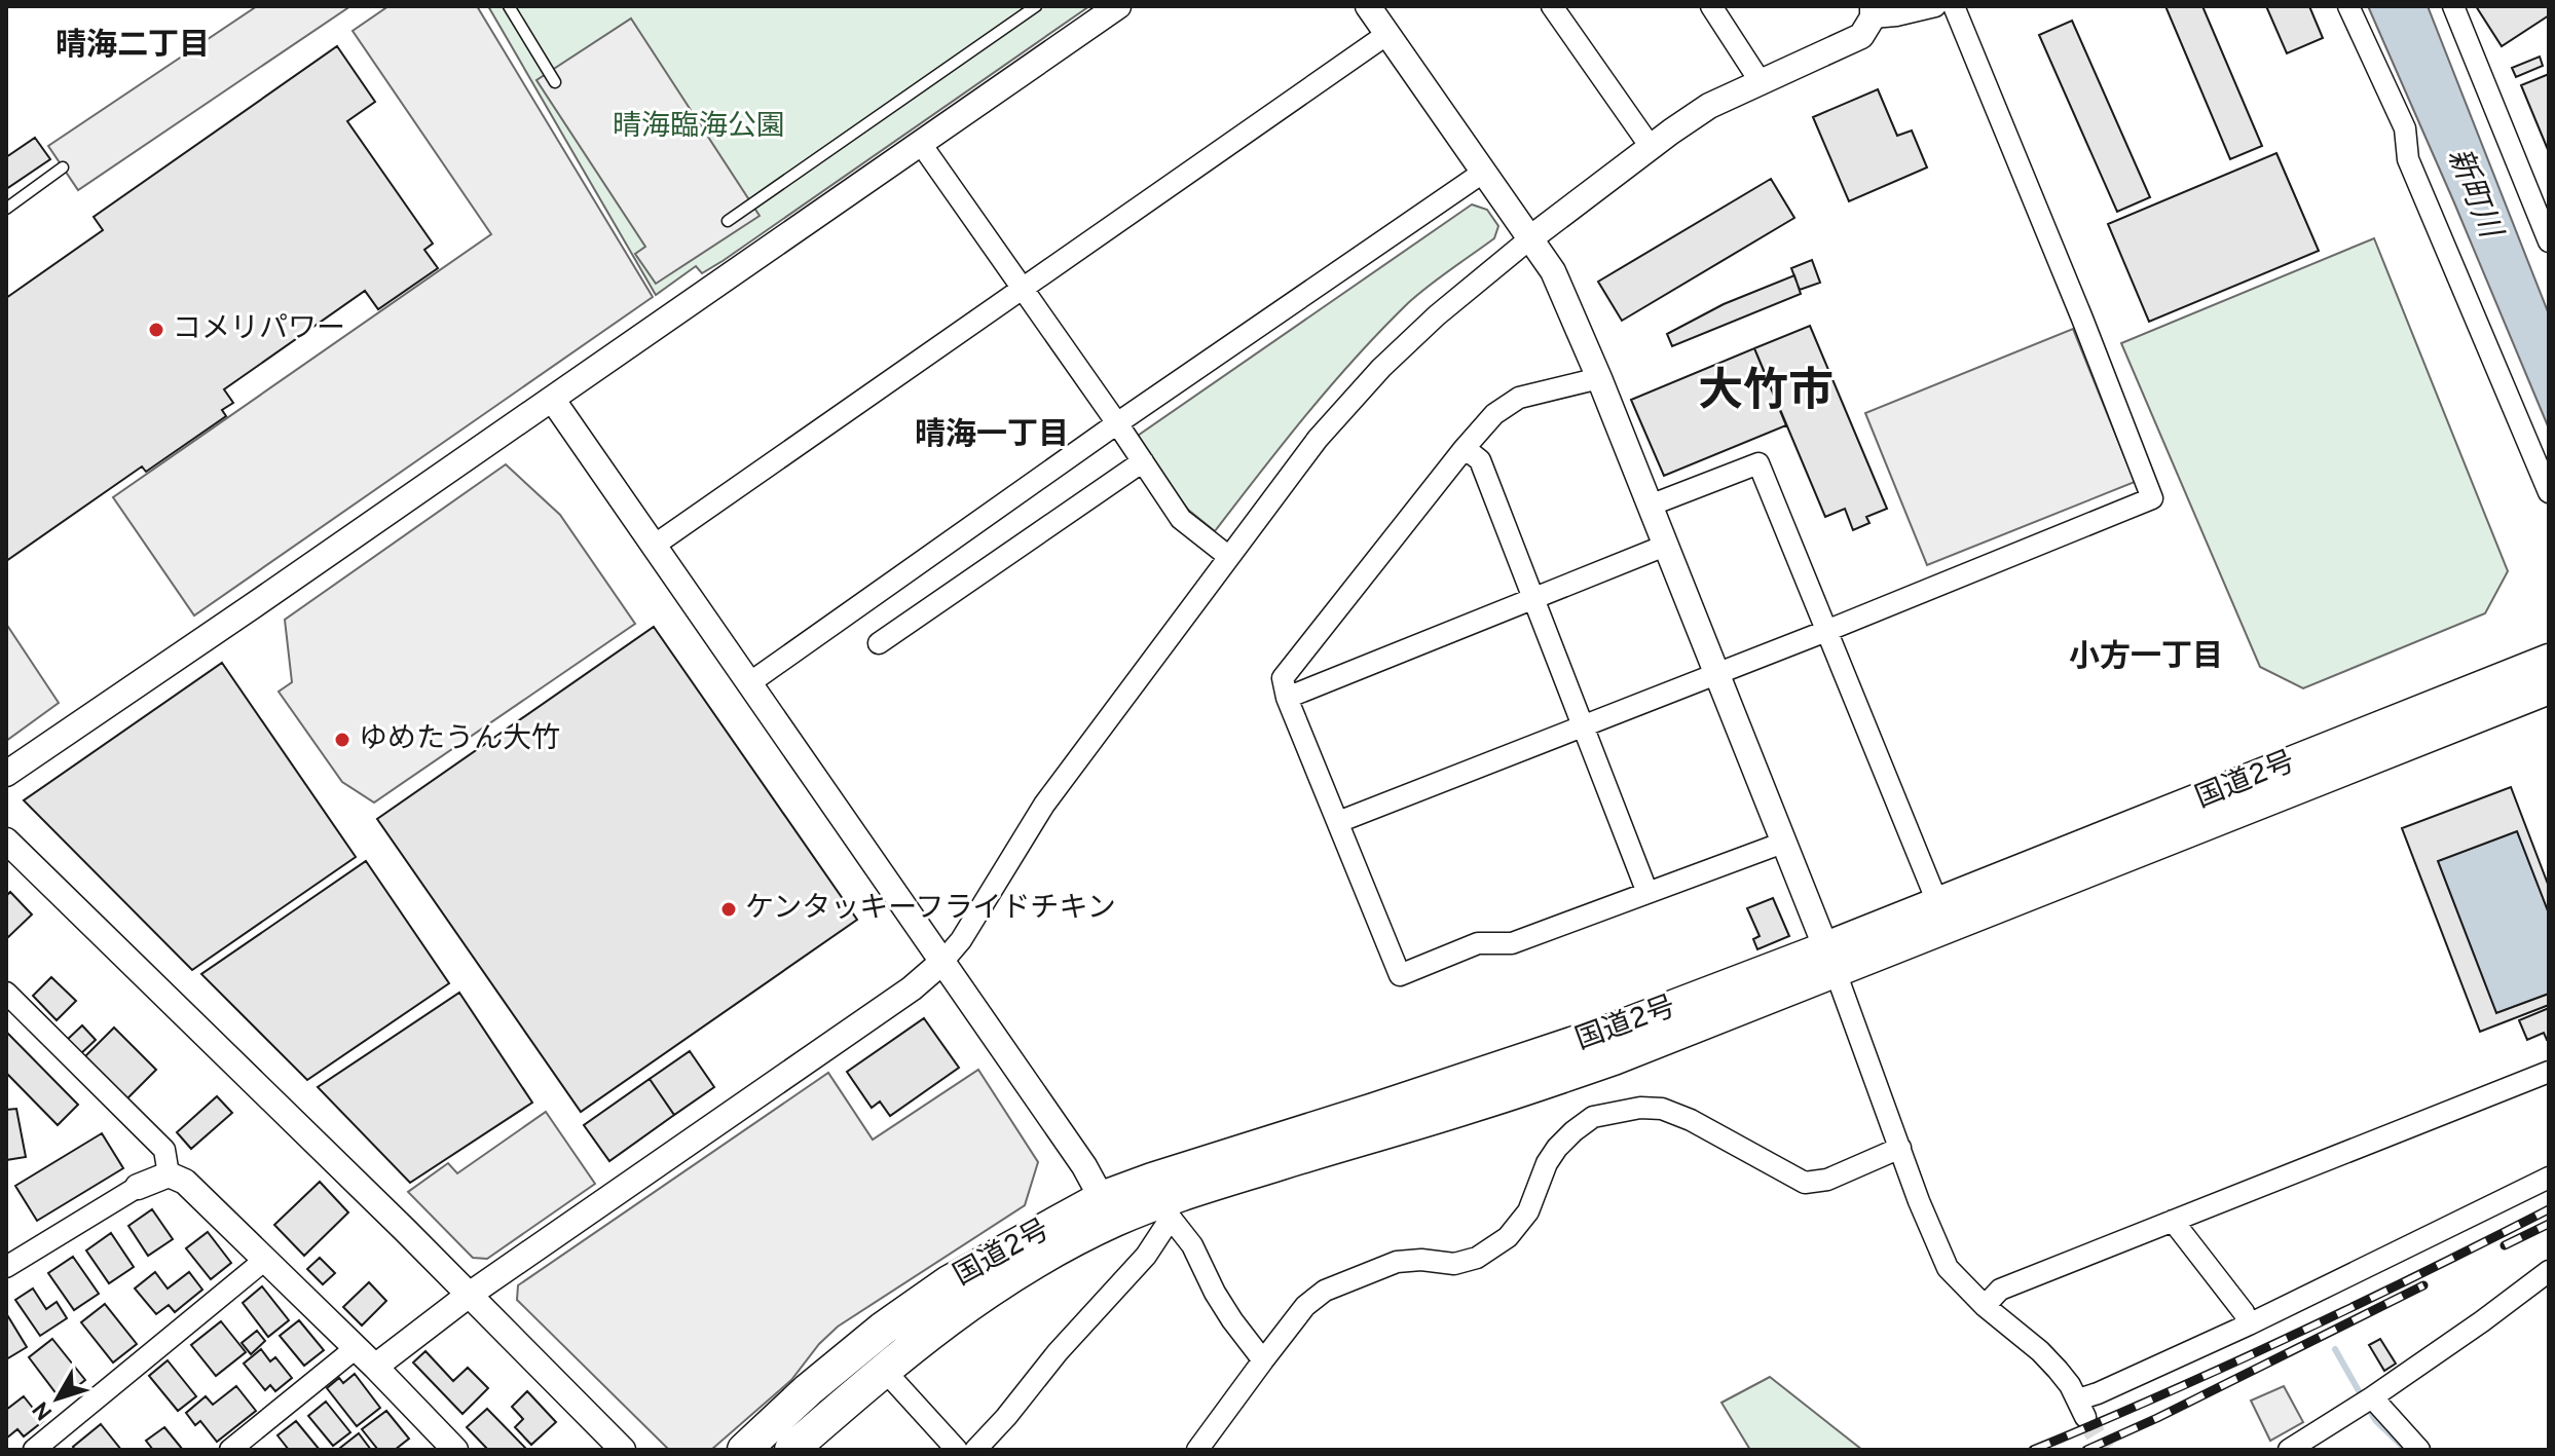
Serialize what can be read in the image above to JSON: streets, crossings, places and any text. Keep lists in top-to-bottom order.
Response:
{
  "streets": {
    "highway": ["国道2号"]
  },
  "districts": [
    "晴海二丁目",
    "大竹市",
    "晴海一丁目",
    "小方一丁目"
  ],
  "water": ["新町川"],
  "parks": ["晴海臨海公園"],
  "places": ["コメリパワー", "ゆめたうん大竹", "ケンタッキーフライドチキン"],
  "north": "bottom left"
}
